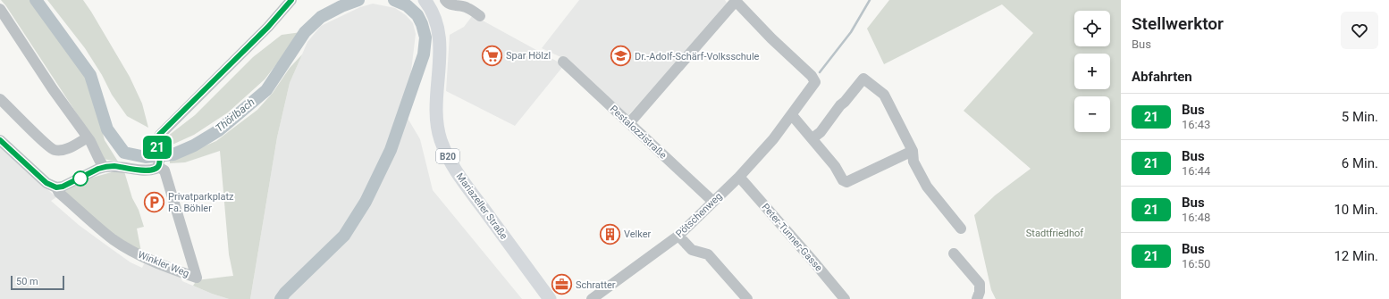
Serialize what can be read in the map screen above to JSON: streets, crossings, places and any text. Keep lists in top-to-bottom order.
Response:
{
  "streets": {
    "main road": ["B20", "Mariazeller Straße"],
    "street": [
      "Pestalozzistraße",
      "Pötschenweg",
      "Peter-Tunner-Gasse",
      "Winkler Weg"
    ]
  },
  "crossings": [
    ["Pestalozzistraße", "Pötschenweg"],
    ["Pötschenweg", "Peter-Tunner-Gasse"]
  ],
  "water": ["Thörlbach"],
  "parks": ["Stadtfriedhof"],
  "places": {
    "supermarket": ["Spar Hölzl"],
    "school or university": ["Dr.-Adolf-Schärf-Volksschule"],
    "parking": ["Privatparkplatz Fa. Böhler"],
    "building": ["Velker"],
    "office": ["Schratter"]
  },
  "lines": ["bus line 21"],
  "scale_bar": "50 m",
  "page": {
    "on_map": "21",
    "heading": [
      ["Stellwerktor", "Bus"],
      "Abfahrten"
    ],
    "map_buttons": ["+", "−"],
    "list": [
      {
        "mark": "21",
        "name": "Bus",
        "note": "16:43",
        "value": "5 Min."
      },
      {
        "mark": "21",
        "name": "Bus",
        "note": "16:44",
        "value": "6 Min."
      },
      {
        "mark": "21",
        "name": "Bus",
        "note": "16:48",
        "value": "10 Min."
      },
      {
        "mark": "21",
        "name": "Bus",
        "note": "16:50",
        "value": "12 Min."
      }
    ],
    "scale": "50 m"
  }
}
